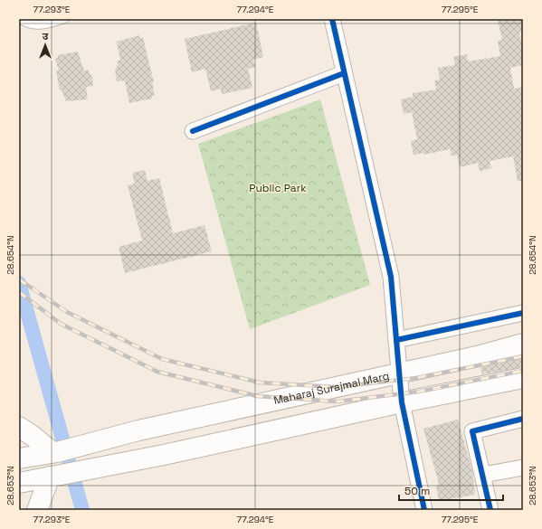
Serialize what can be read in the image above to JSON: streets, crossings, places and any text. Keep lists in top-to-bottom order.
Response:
{
  "streets": {
    "main road": ["Maharaj Surajmal Marg"]
  },
  "parks": ["Public Park"],
  "scale_bar": "50 m",
  "north": "top",
  "coordinates": [
    "77.293°E",
    "77.294°E",
    "77.295°E",
    "28.654°N",
    "28.653°N"
  ]
}
